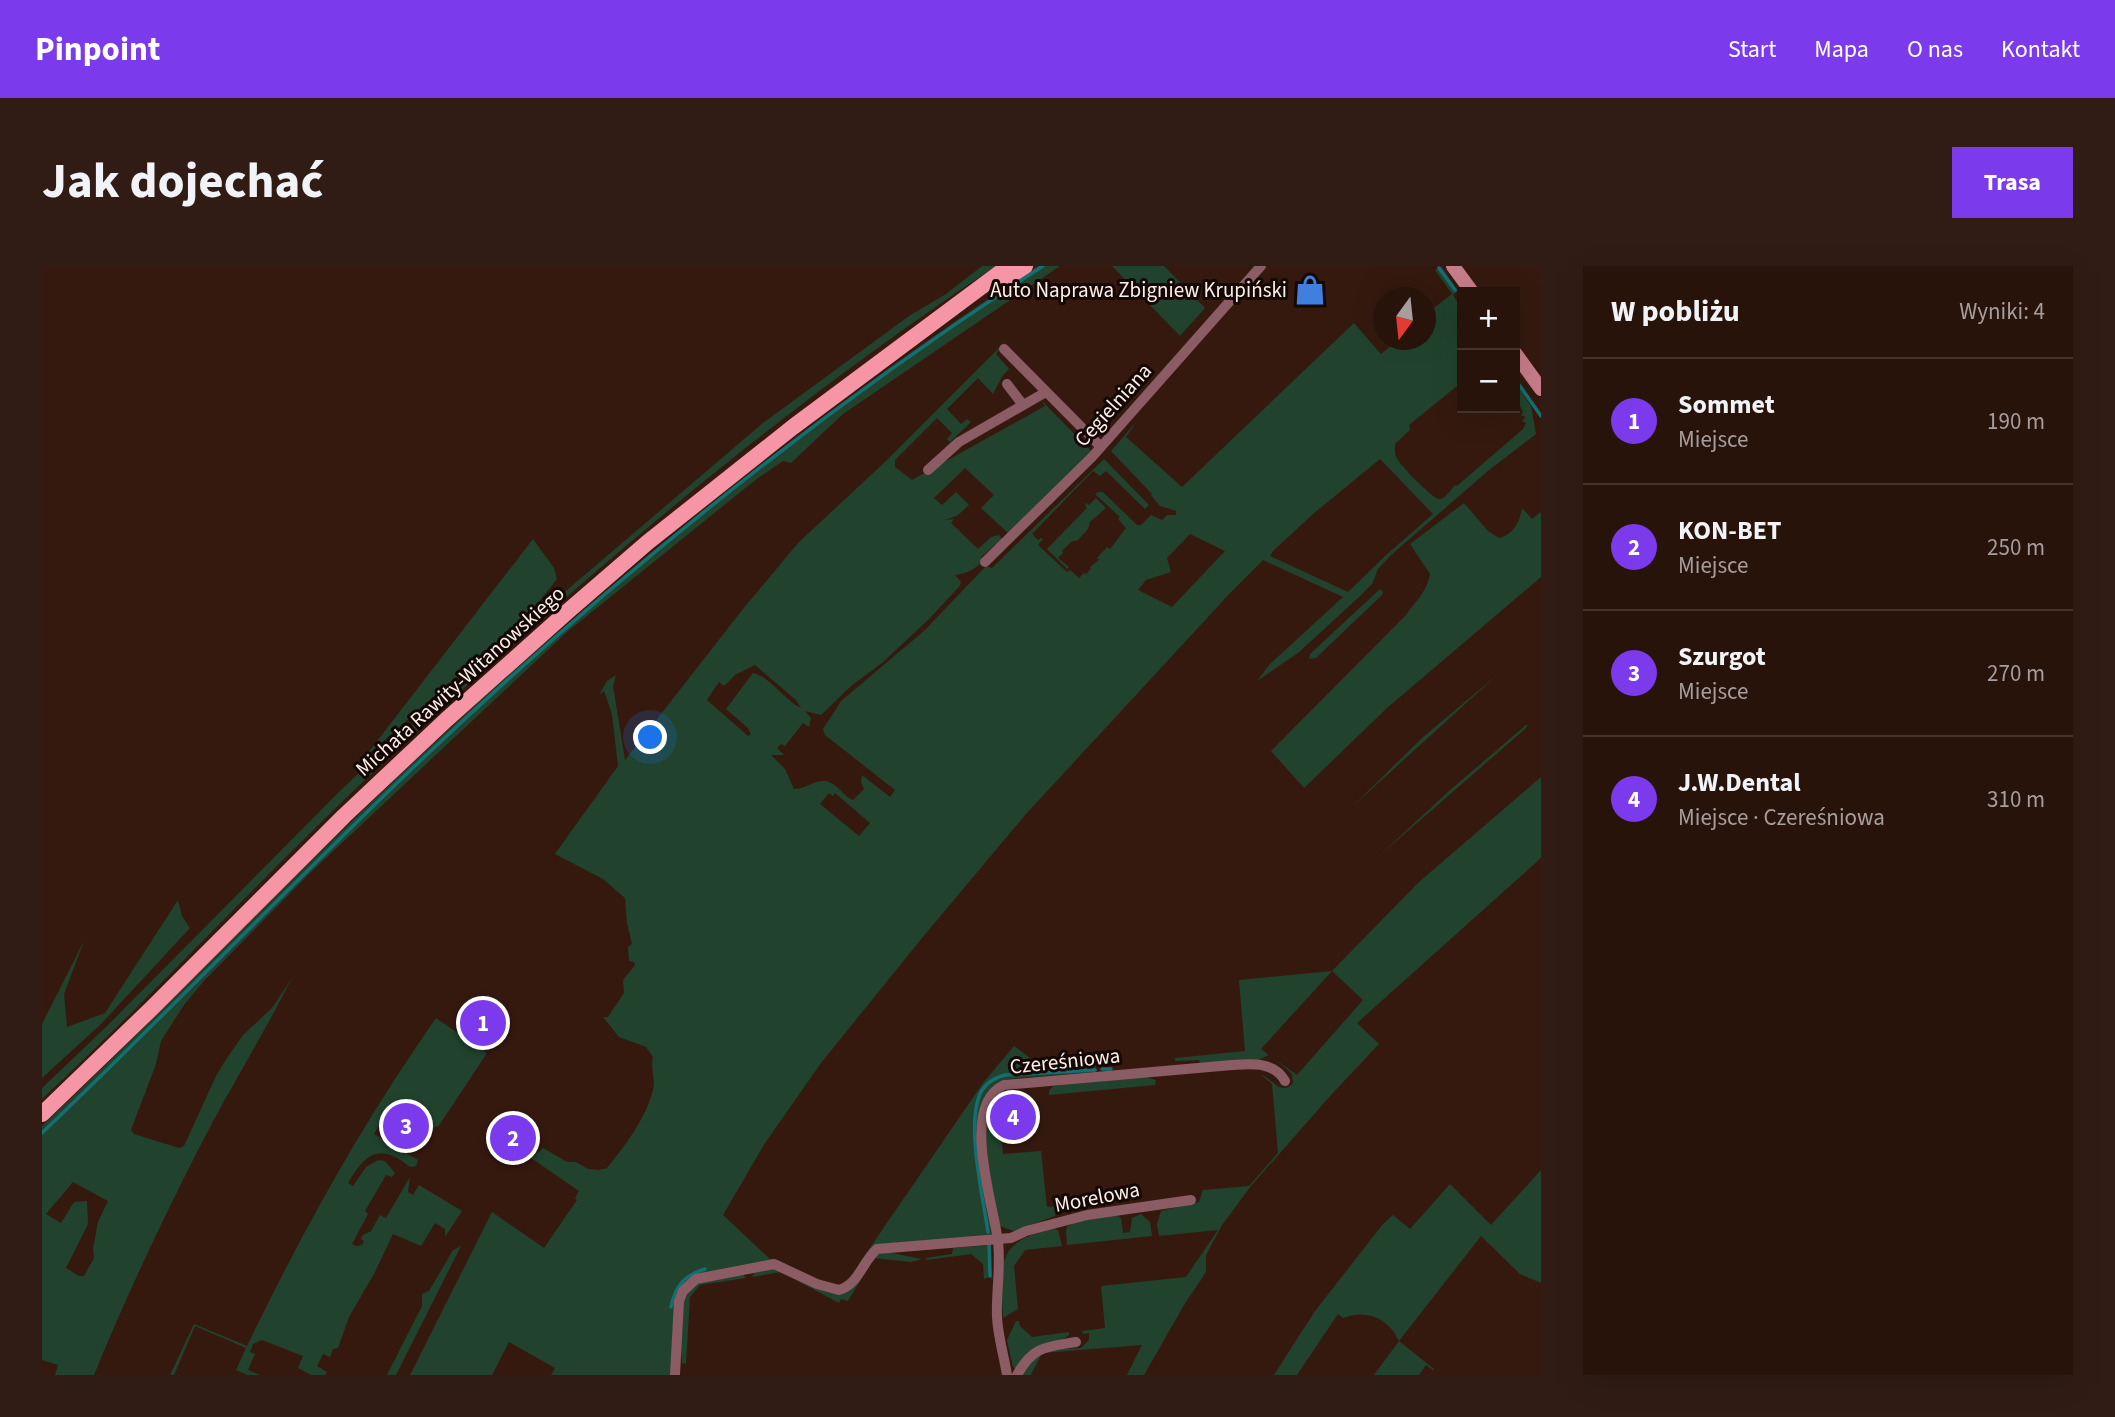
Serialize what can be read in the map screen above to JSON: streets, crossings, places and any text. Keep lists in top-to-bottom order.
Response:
{
  "streets": {
    "main road": ["Michała Rawity-Witanowskiego"],
    "street": ["Cegielniana", "Czereśniowa", "Morelowa"]
  },
  "crossings": [
    ["Czereśniowa", "Morelowa"]
  ],
  "places": {
    "shop": ["Auto Naprawa Zbigniew Krupiński"]
  },
  "north": "bottom",
  "page": {
    "header": "Pinpoint",
    "nav": [
      "Start",
      "Mapa",
      "O nas",
      "Kontakt"
    ],
    "title": "Jak dojechać",
    "buttons": "Trasa",
    "heading": ["W pobliżu", "Wyniki: 4"],
    "map_buttons": ["+", "−"],
    "list": [
      {
        "mark": "1",
        "name": "Sommet",
        "note": "Miejsce",
        "value": "190 m"
      },
      {
        "mark": "2",
        "name": "KON-BET",
        "note": "Miejsce",
        "value": "250 m"
      },
      {
        "mark": "3",
        "name": "Szurgot",
        "note": "Miejsce",
        "value": "270 m"
      },
      {
        "mark": "4",
        "name": "J.W.Dental",
        "note": "Miejsce · Czereśniowa",
        "value": "310 m"
      }
    ],
    "pins": [
      "1",
      "4",
      "3",
      "2"
    ]
  }
}
